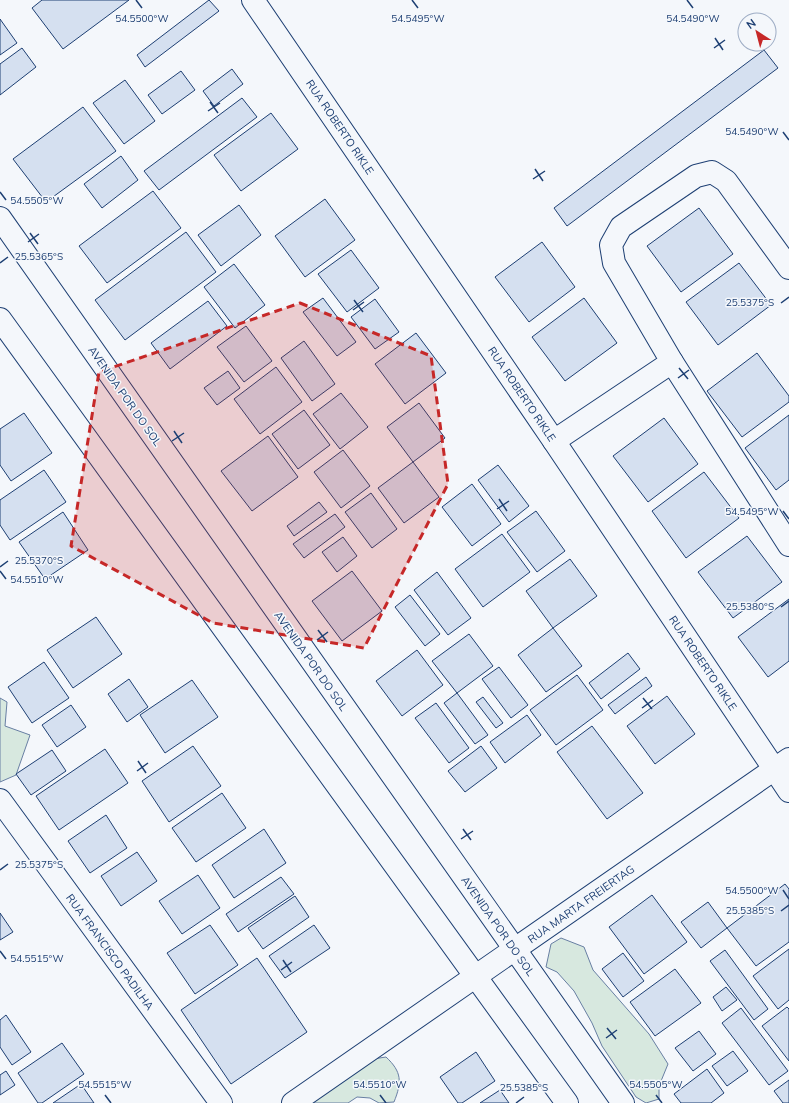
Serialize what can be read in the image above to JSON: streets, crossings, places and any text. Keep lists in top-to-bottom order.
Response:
{
  "streets": {
    "street": [
      "RUA ROBERTO RIKLE",
      "AVENIDA POR DO SOL",
      "RUA MARTA FREIERTAG",
      "RUA FRANCISCO PADILHA"
    ]
  },
  "crossings": [
    ["RUA ROBERTO RIKLE", "RUA MARTA FREIERTAG"],
    ["AVENIDA POR DO SOL", "RUA MARTA FREIERTAG"]
  ],
  "north": "top left",
  "coordinates": [
    "54.5500°W",
    "54.5495°W",
    "54.5490°W",
    "54.5505°W",
    "25.5365°S",
    "25.5375°S",
    "25.5370°S",
    "54.5510°W",
    "25.5380°S",
    "25.5385°S",
    "54.5515°W"
  ]
}
